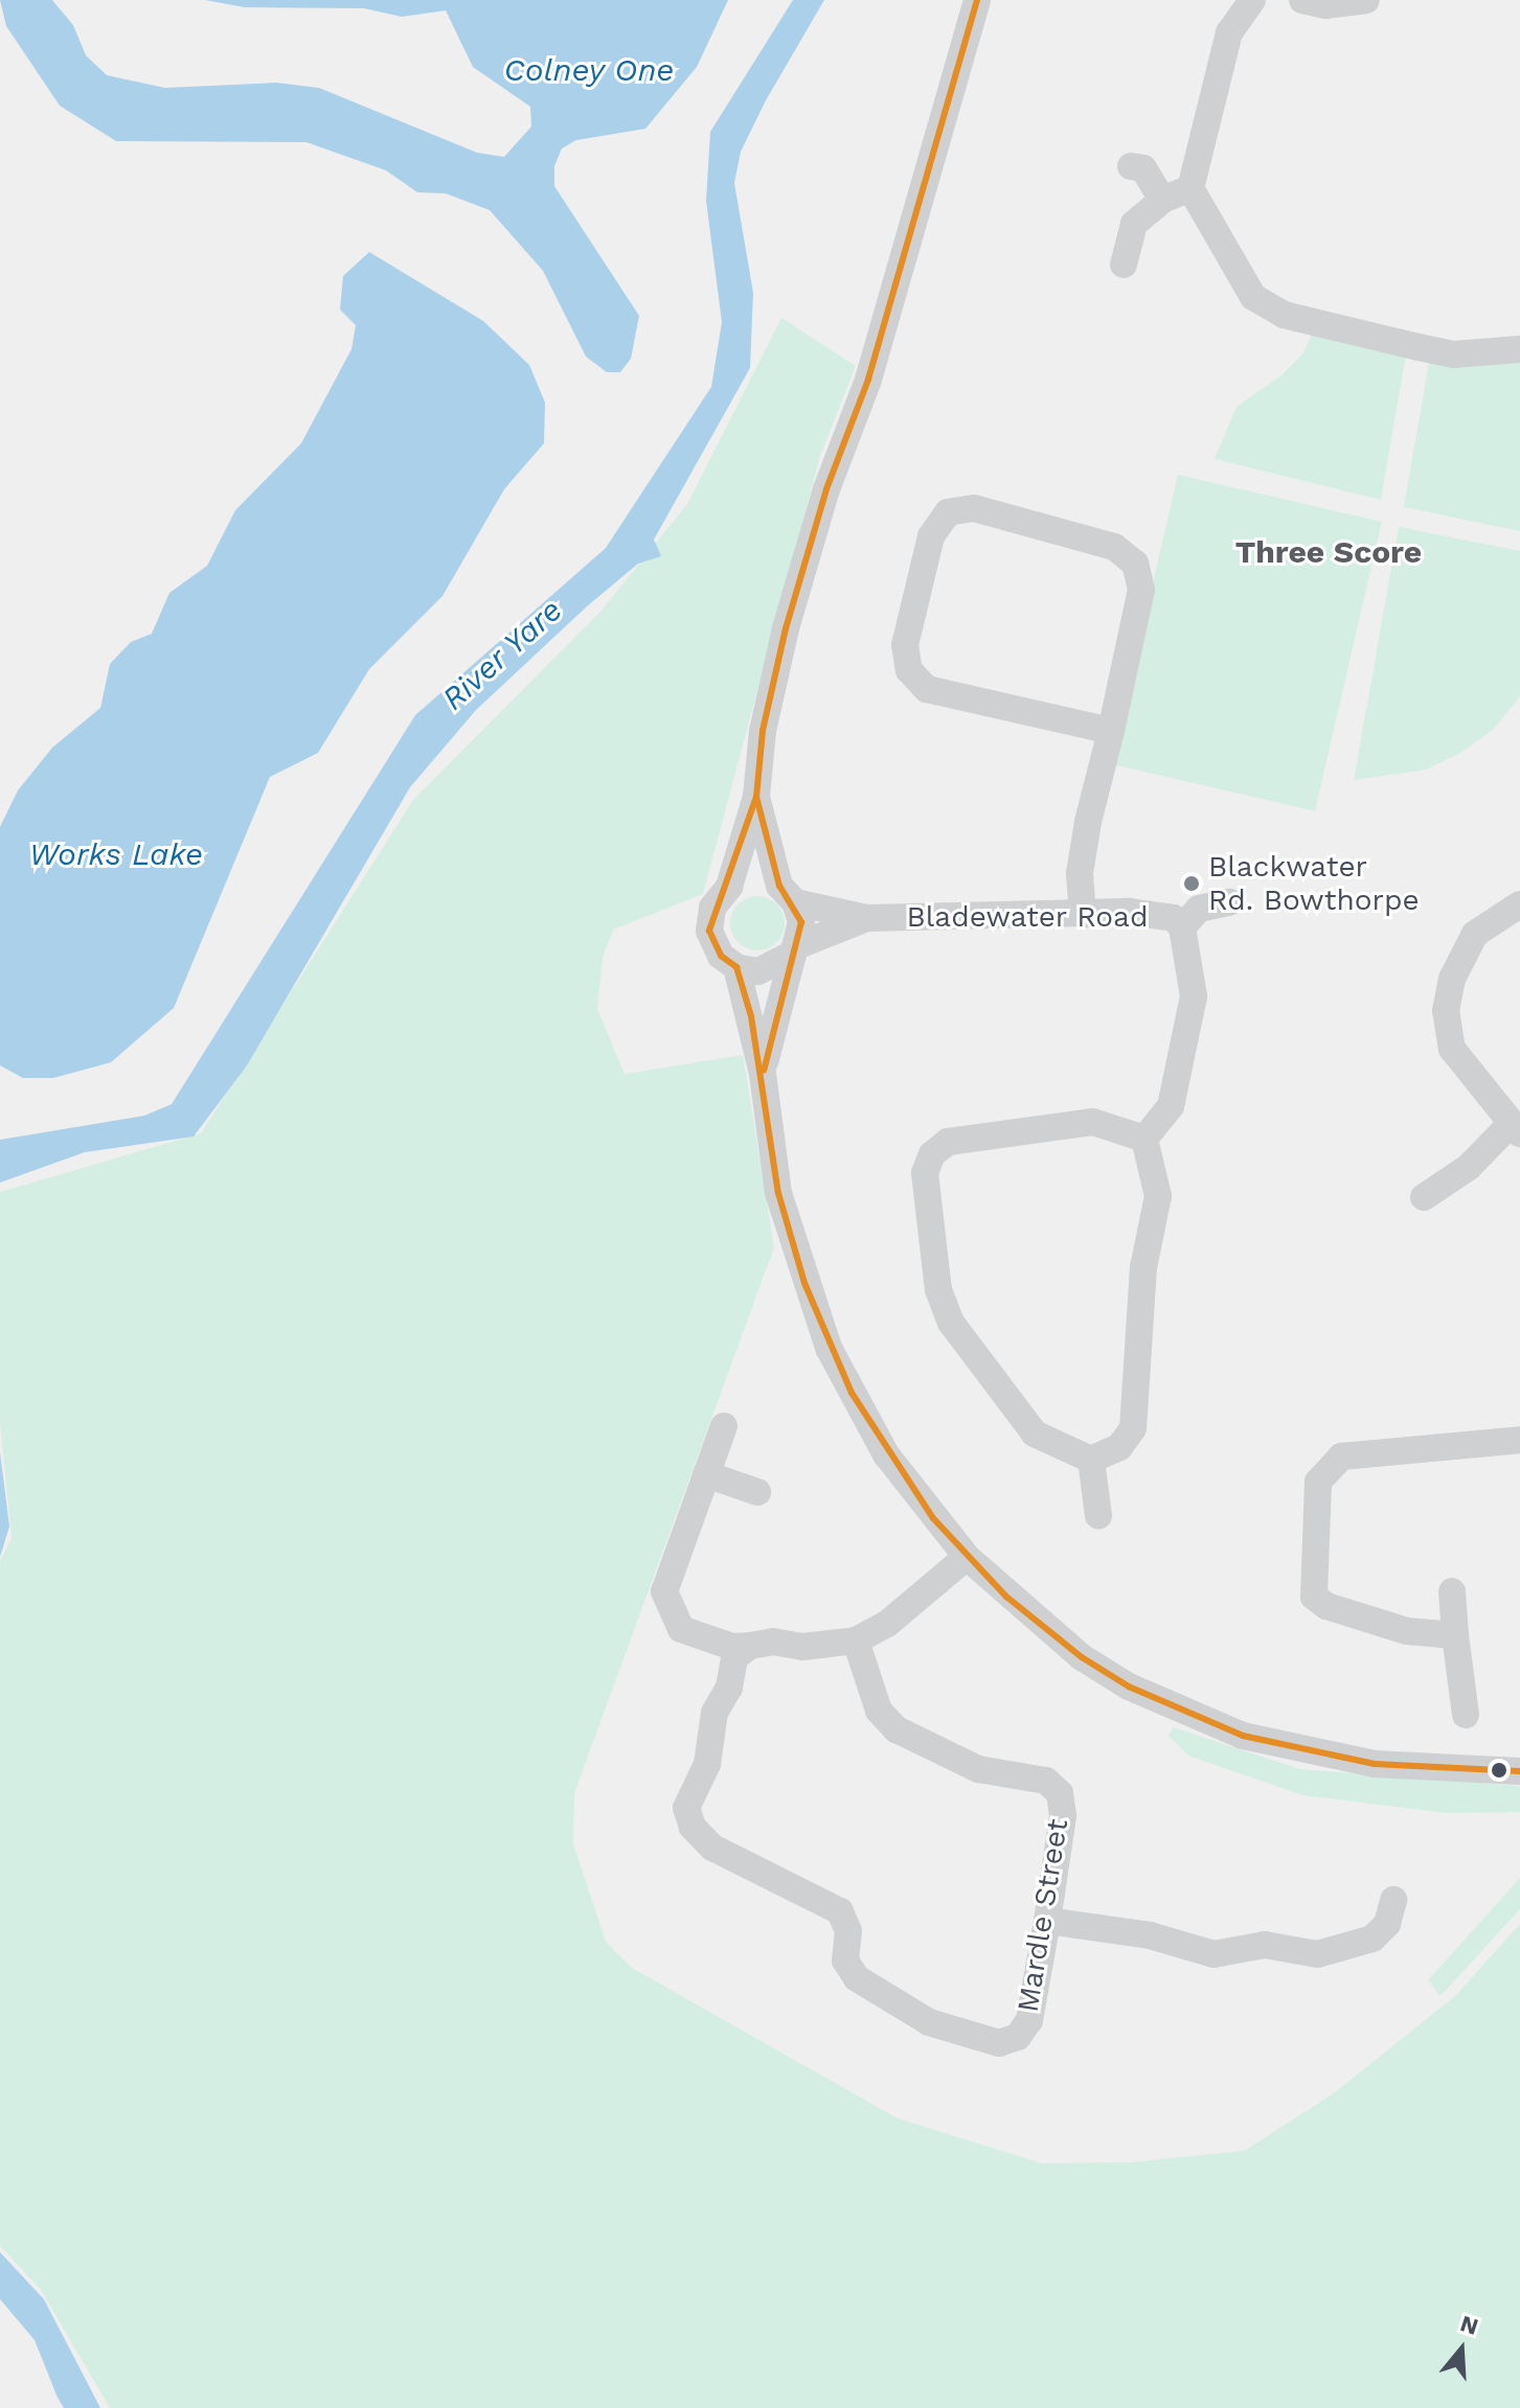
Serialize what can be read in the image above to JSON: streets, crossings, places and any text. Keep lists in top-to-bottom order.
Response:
{
  "streets": {
    "street": ["Bladewater Road", "Mardle Street"]
  },
  "districts": ["Three Score"],
  "water": ["Colney One", "River Yare", "Works Lake"],
  "places": ["Blackwater Rd. Bowthorpe"],
  "north": "top"
}
